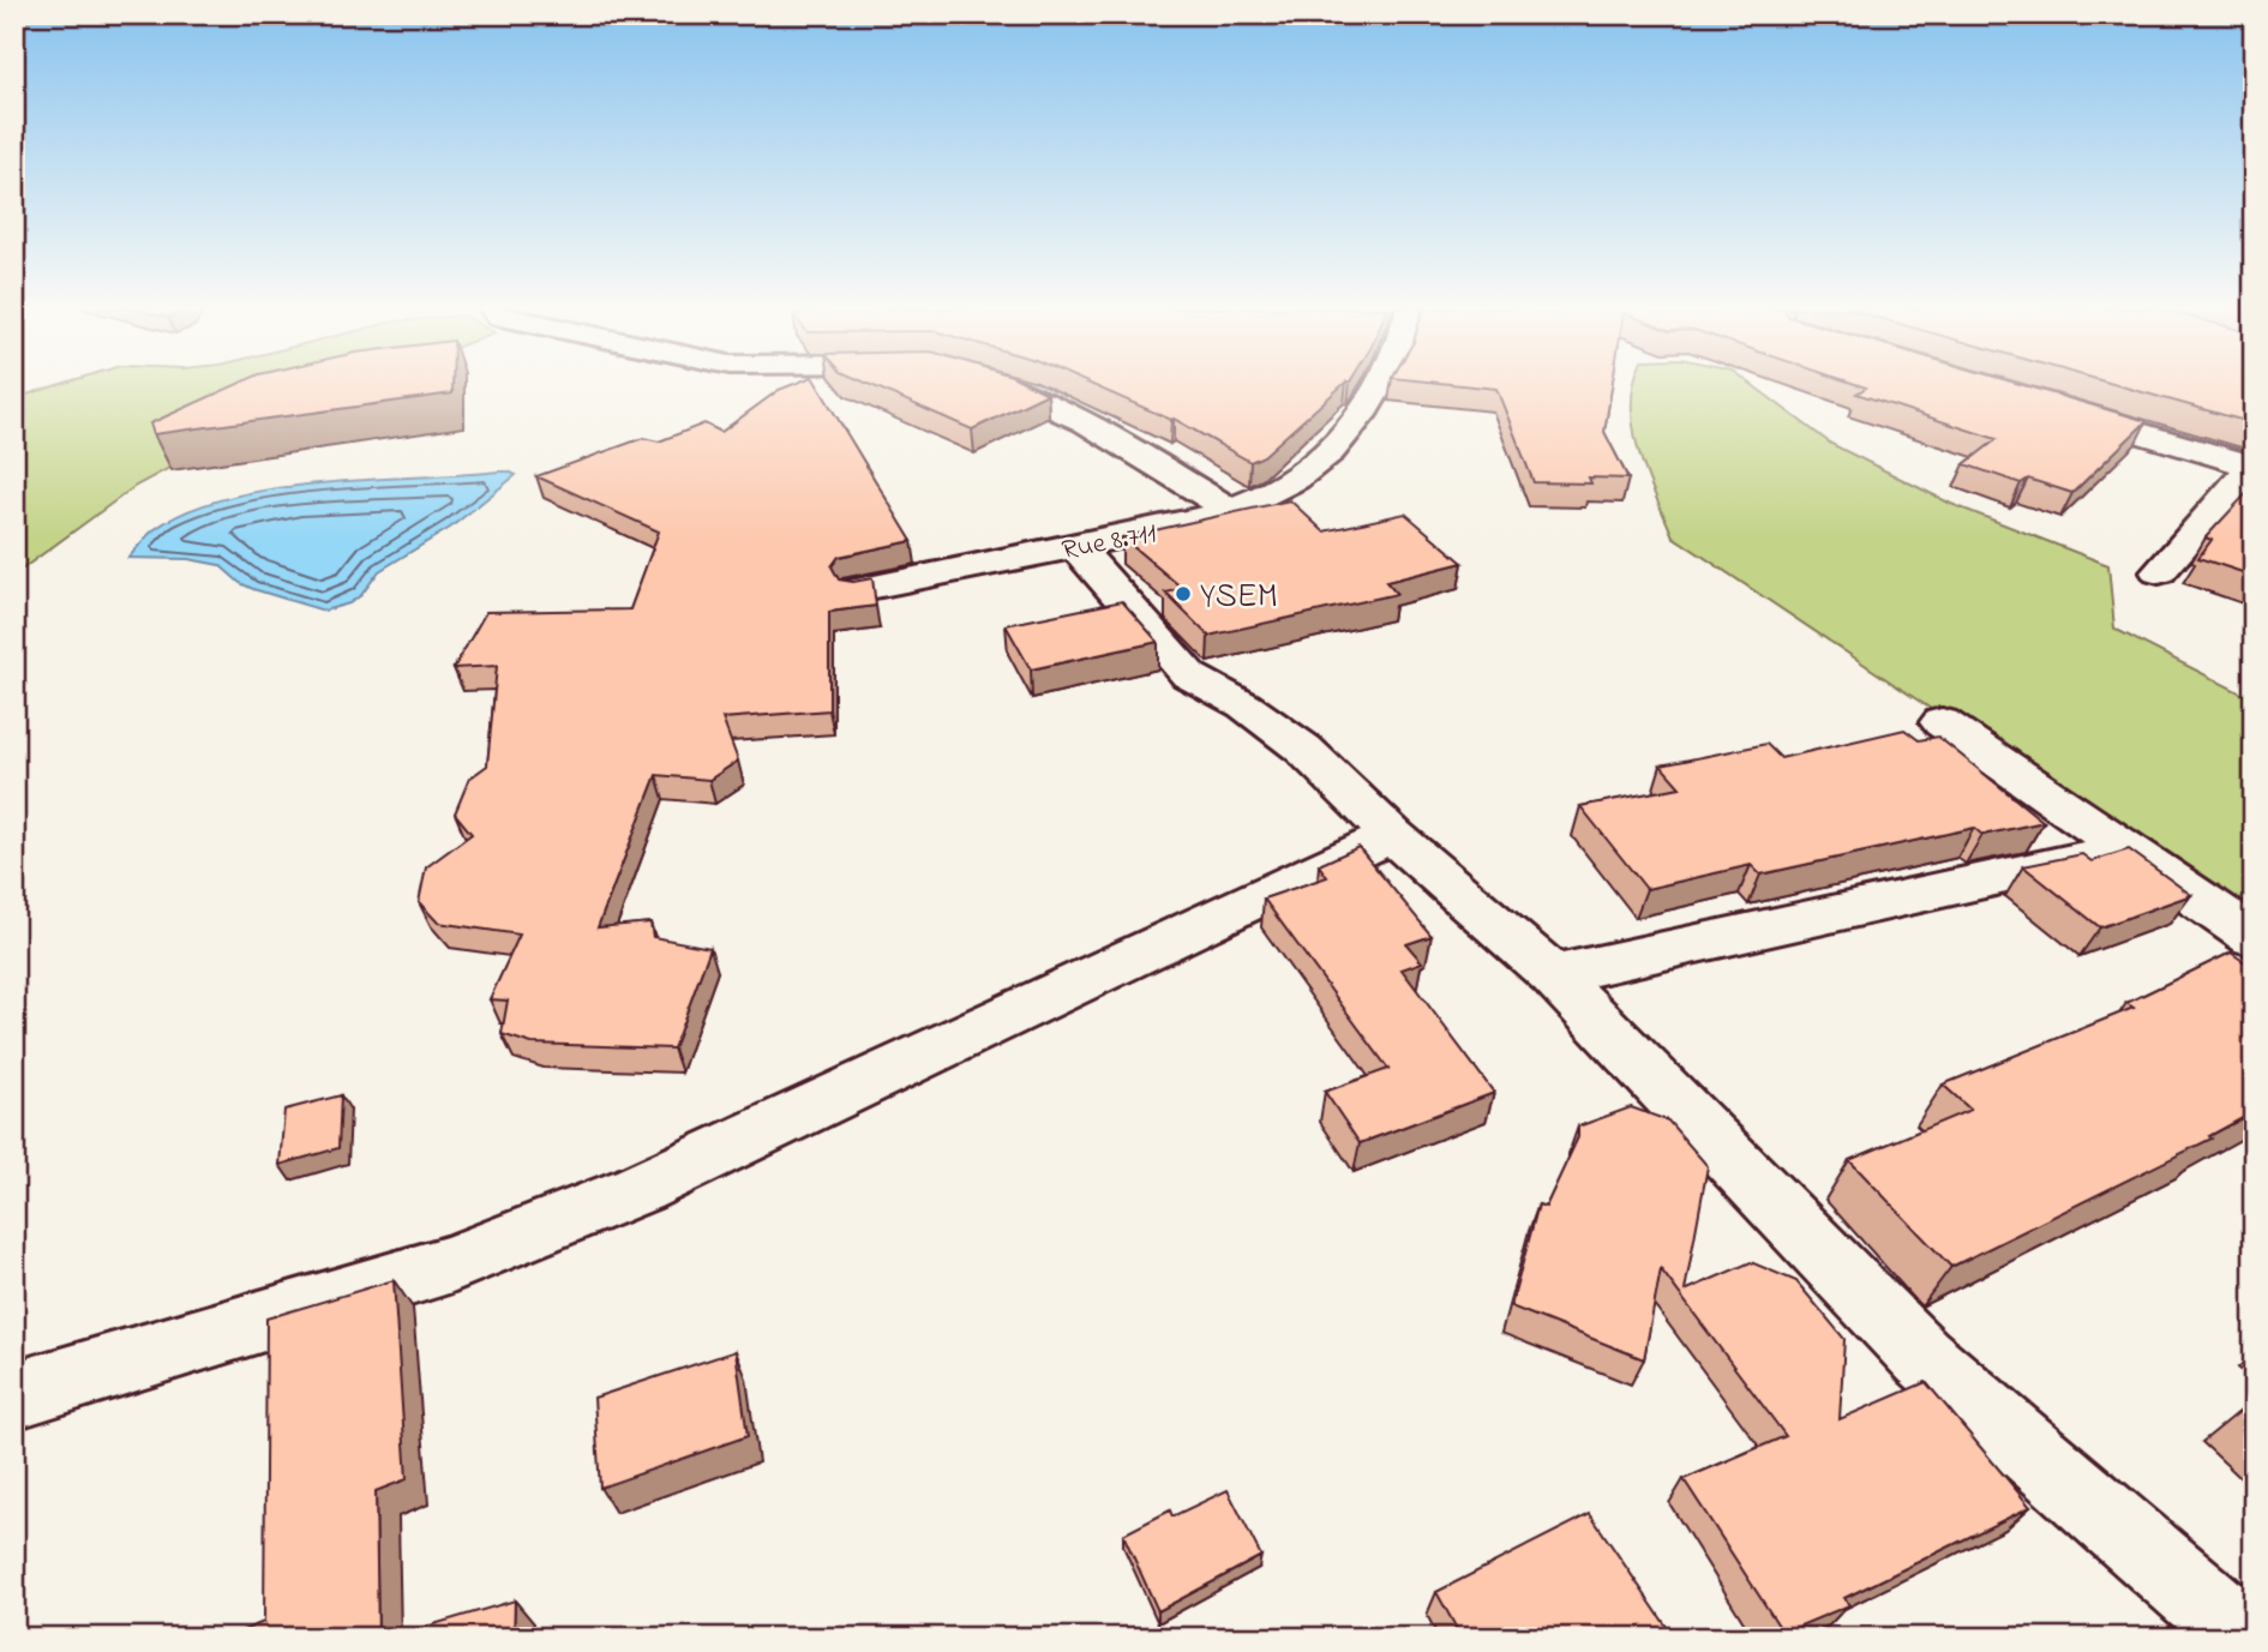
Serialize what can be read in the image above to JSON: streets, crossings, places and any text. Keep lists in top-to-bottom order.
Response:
{
  "streets": {
    "street": ["Rue 8.711"]
  },
  "places": ["YSEM"]
}
